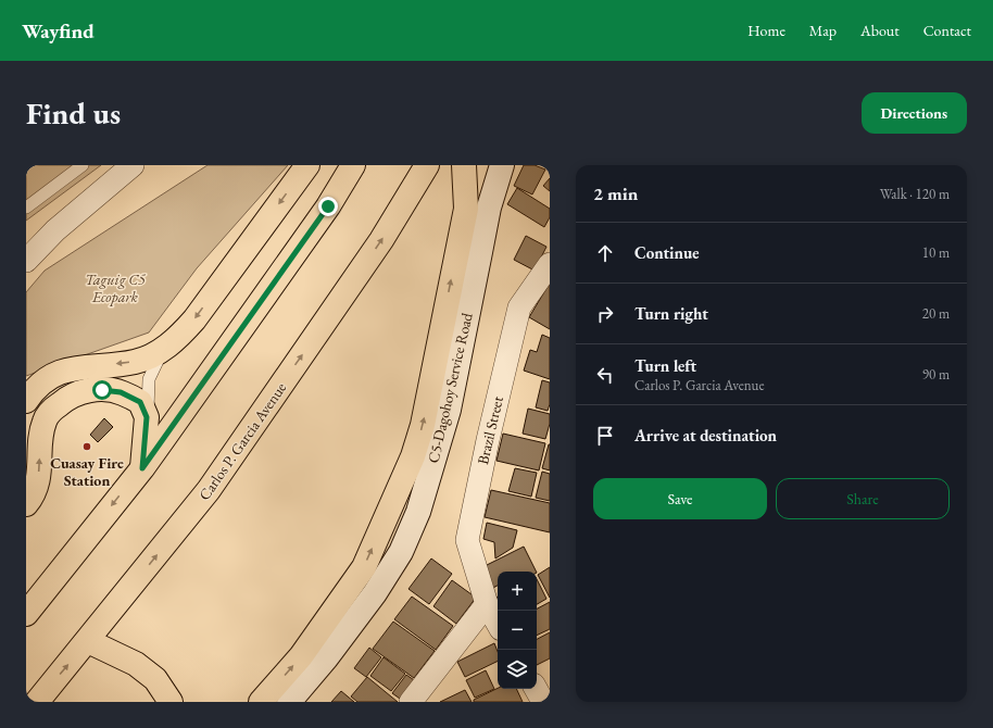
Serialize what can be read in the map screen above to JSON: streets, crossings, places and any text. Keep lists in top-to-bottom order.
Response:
{
  "streets": {
    "main road": ["C5-Dagohoy Service Road", "Carlos P. Garcia Avenue"],
    "street": ["Brazil Street"]
  },
  "parks": ["Taguig C5 Ecopark"],
  "places": ["Cuasay Fire Station"],
  "page": {
    "header": "Wayfind",
    "nav": [
      "Home",
      "Map",
      "About",
      "Contact"
    ],
    "buttons": [
      "Directions",
      ["Save", "Share"]
    ],
    "title": "Find us",
    "heading": ["2 min", "Walk · 120 m"],
    "list": [
      ["Continue", "10 m"],
      ["Turn right", "20 m"],
      ["Turn left", "Carlos P. Garcia Avenue", "90 m"],
      "Arrive at destination"
    ],
    "map_buttons": ["+", "−"]
  }
}
